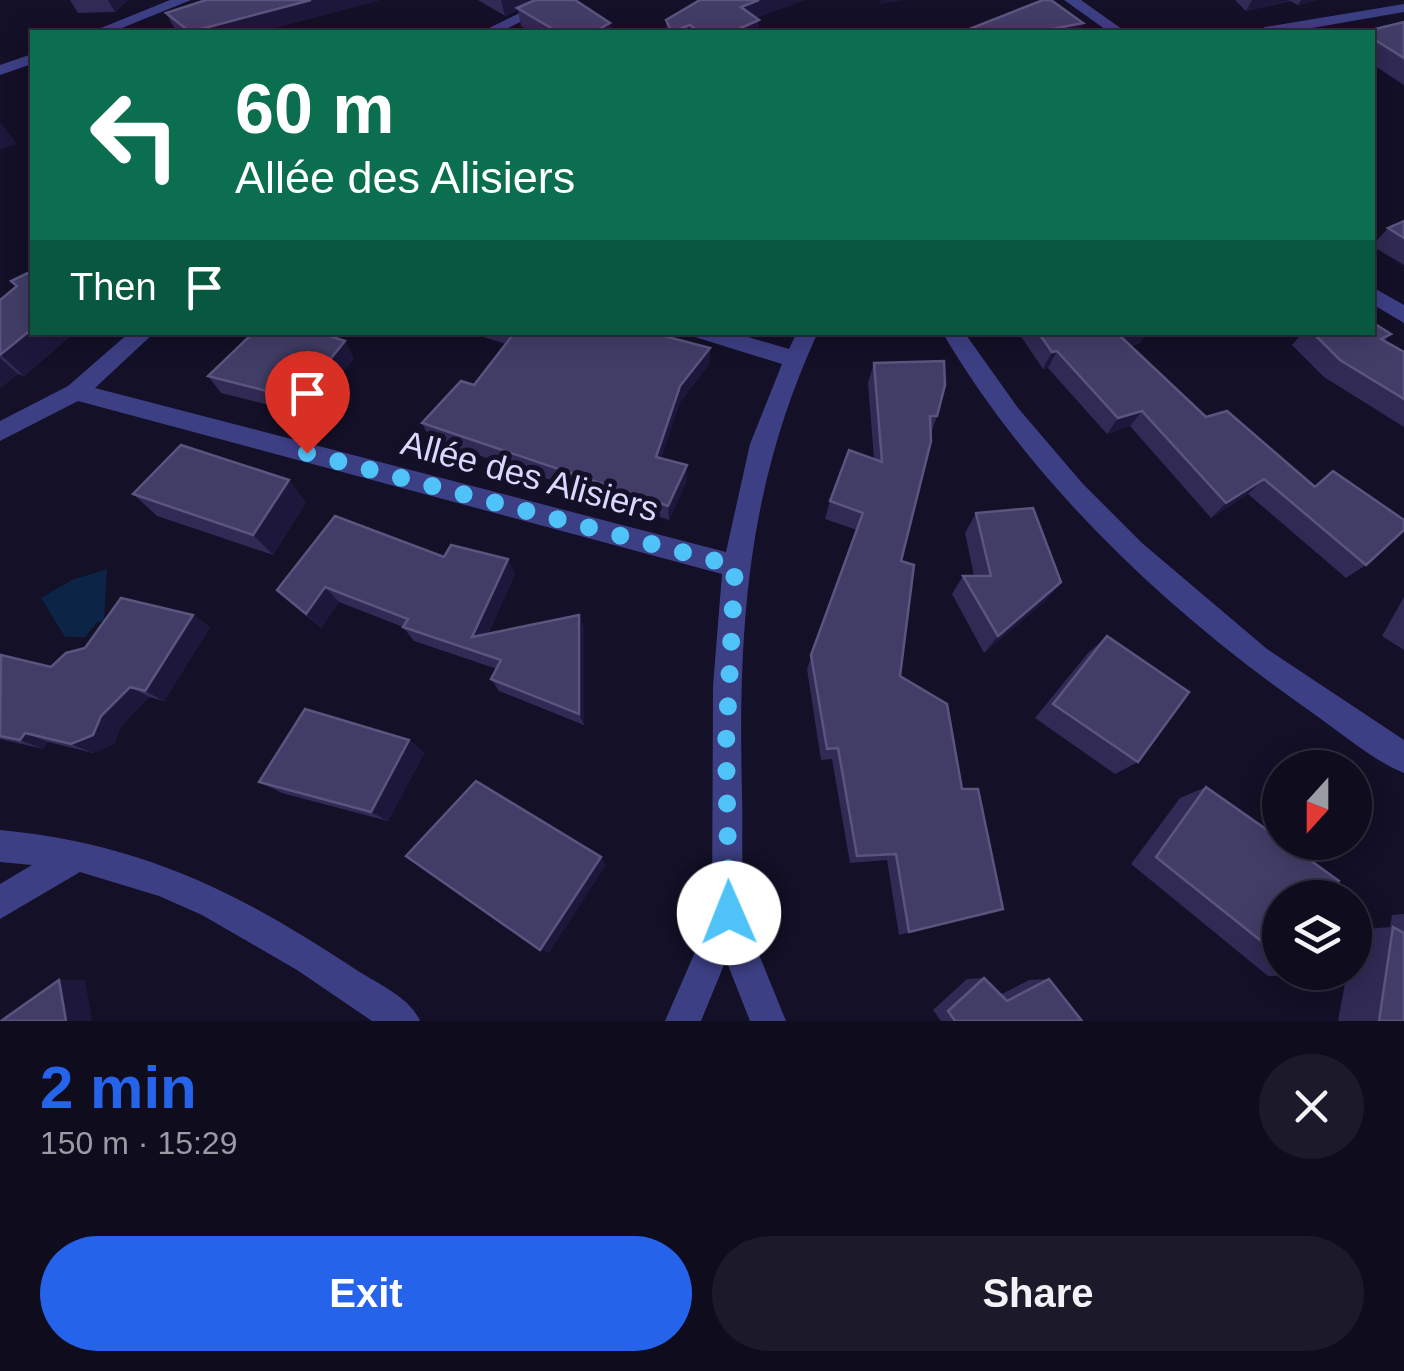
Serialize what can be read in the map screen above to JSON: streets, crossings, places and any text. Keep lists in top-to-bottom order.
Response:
{
  "streets": {
    "street": ["Allée des Alisiers"]
  },
  "north": "bottom",
  "page": {
    "turn": ["60 m", "Allée des Alisiers"],
    "then": "Then",
    "heading": ["2 min", "150 m · 15:29"],
    "buttons": ["Exit", "Share"]
  }
}
